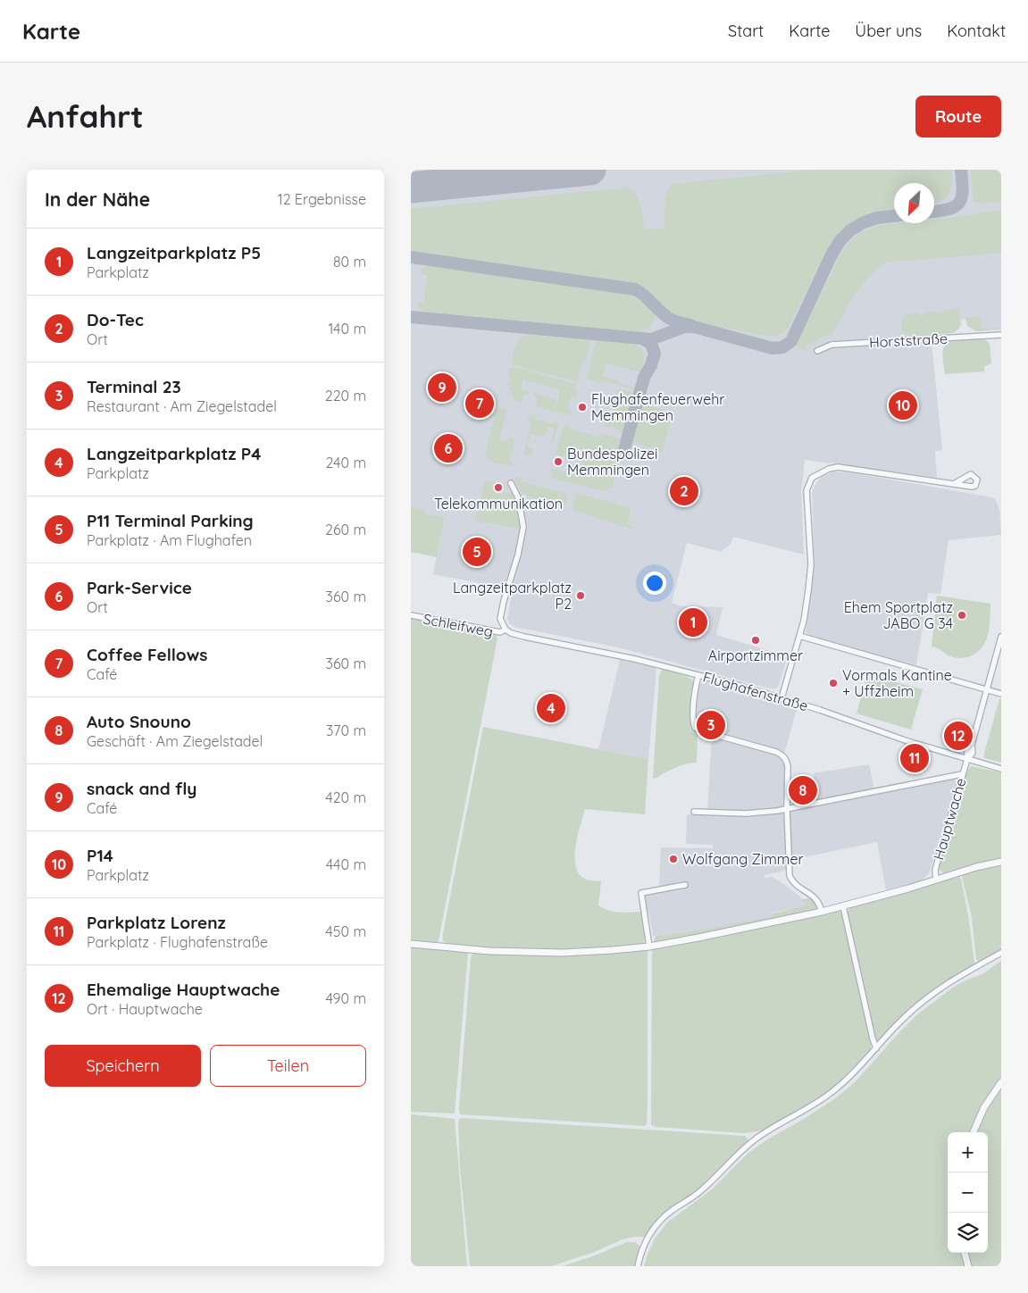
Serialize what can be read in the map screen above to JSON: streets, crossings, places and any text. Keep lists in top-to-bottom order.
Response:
{
  "streets": {
    "street": [
      "Horststraße",
      "Schleifweg",
      "Flughafenstraße",
      "Hauptwache"
    ]
  },
  "crossings": [
    ["Schleifweg", "Flughafenstraße"],
    ["Flughafenstraße", "Hauptwache"]
  ],
  "places": [
    "Flughafenfeuerwehr Memmingen",
    "Bundespolizei Memmingen",
    "Telekommunikation",
    "Langzeitparkplatz P2",
    "Ehem Sportplatz JABO G 34",
    "Airportzimmer",
    "Vormals Kantine + Uffzheim",
    "Wolfgang Zimmer"
  ],
  "north": "bottom left",
  "page": {
    "header": "Karte",
    "nav": [
      "Start",
      "Karte",
      "Über uns",
      "Kontakt"
    ],
    "buttons": [
      "Route",
      ["Speichern", "Teilen"]
    ],
    "title": "Anfahrt",
    "heading": ["In der Nähe", "12 Ergebnisse"],
    "list": [
      {
        "mark": "1",
        "name": "Langzeitparkplatz P5",
        "note": "Parkplatz",
        "value": "80 m"
      },
      {
        "mark": "2",
        "name": "Do-Tec",
        "note": "Ort",
        "value": "140 m"
      },
      {
        "mark": "3",
        "name": "Terminal 23",
        "note": "Restaurant · Am Ziegelstadel",
        "value": "220 m"
      },
      {
        "mark": "4",
        "name": "Langzeitparkplatz P4",
        "note": "Parkplatz",
        "value": "240 m"
      },
      {
        "mark": "5",
        "name": "P11 Terminal Parking",
        "note": "Parkplatz · Am Flughafen",
        "value": "260 m"
      },
      {
        "mark": "6",
        "name": "Park-Service",
        "note": "Ort",
        "value": "360 m"
      },
      {
        "mark": "7",
        "name": "Coffee Fellows",
        "note": "Café",
        "value": "360 m"
      },
      {
        "mark": "8",
        "name": "Auto Snouno",
        "note": "Geschäft · Am Ziegelstadel",
        "value": "370 m"
      },
      {
        "mark": "9",
        "name": "snack and fly",
        "note": "Café",
        "value": "420 m"
      },
      {
        "mark": "10",
        "name": "P14",
        "note": "Parkplatz",
        "value": "440 m"
      },
      {
        "mark": "11",
        "name": "Parkplatz Lorenz",
        "note": "Parkplatz · Flughafenstraße",
        "value": "450 m"
      },
      {
        "mark": "12",
        "name": "Ehemalige Hauptwache",
        "note": "Ort · Hauptwache",
        "value": "490 m"
      }
    ],
    "pins": [
      "9",
      "7",
      "10",
      "6",
      "2",
      "5",
      "1",
      "4",
      "3",
      "12",
      "11",
      "8"
    ],
    "map_buttons": ["+", "−"]
  }
}
